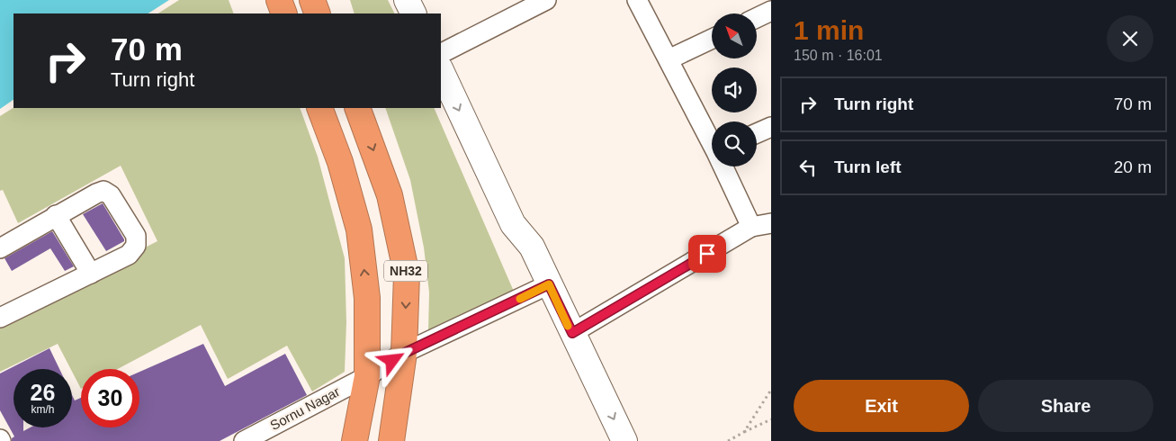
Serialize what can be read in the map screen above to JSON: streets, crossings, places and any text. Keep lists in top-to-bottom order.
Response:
{
  "streets": {
    "highway": ["NH32"],
    "street": ["Sornu Nagar"]
  },
  "crossings": [
    ["NH32", "Sornu Nagar"]
  ],
  "north": "top left",
  "page": {
    "heading": ["1 min", "150 m · 16:01"],
    "turn": ["70 m", "Turn right"],
    "list": [
      {
        "name": "Turn right",
        "value": "70 m"
      },
      {
        "name": "Turn left",
        "value": "20 m"
      }
    ],
    "speed": "26 km/h",
    "limit": "30",
    "buttons": ["Exit", "Share"]
  }
}
